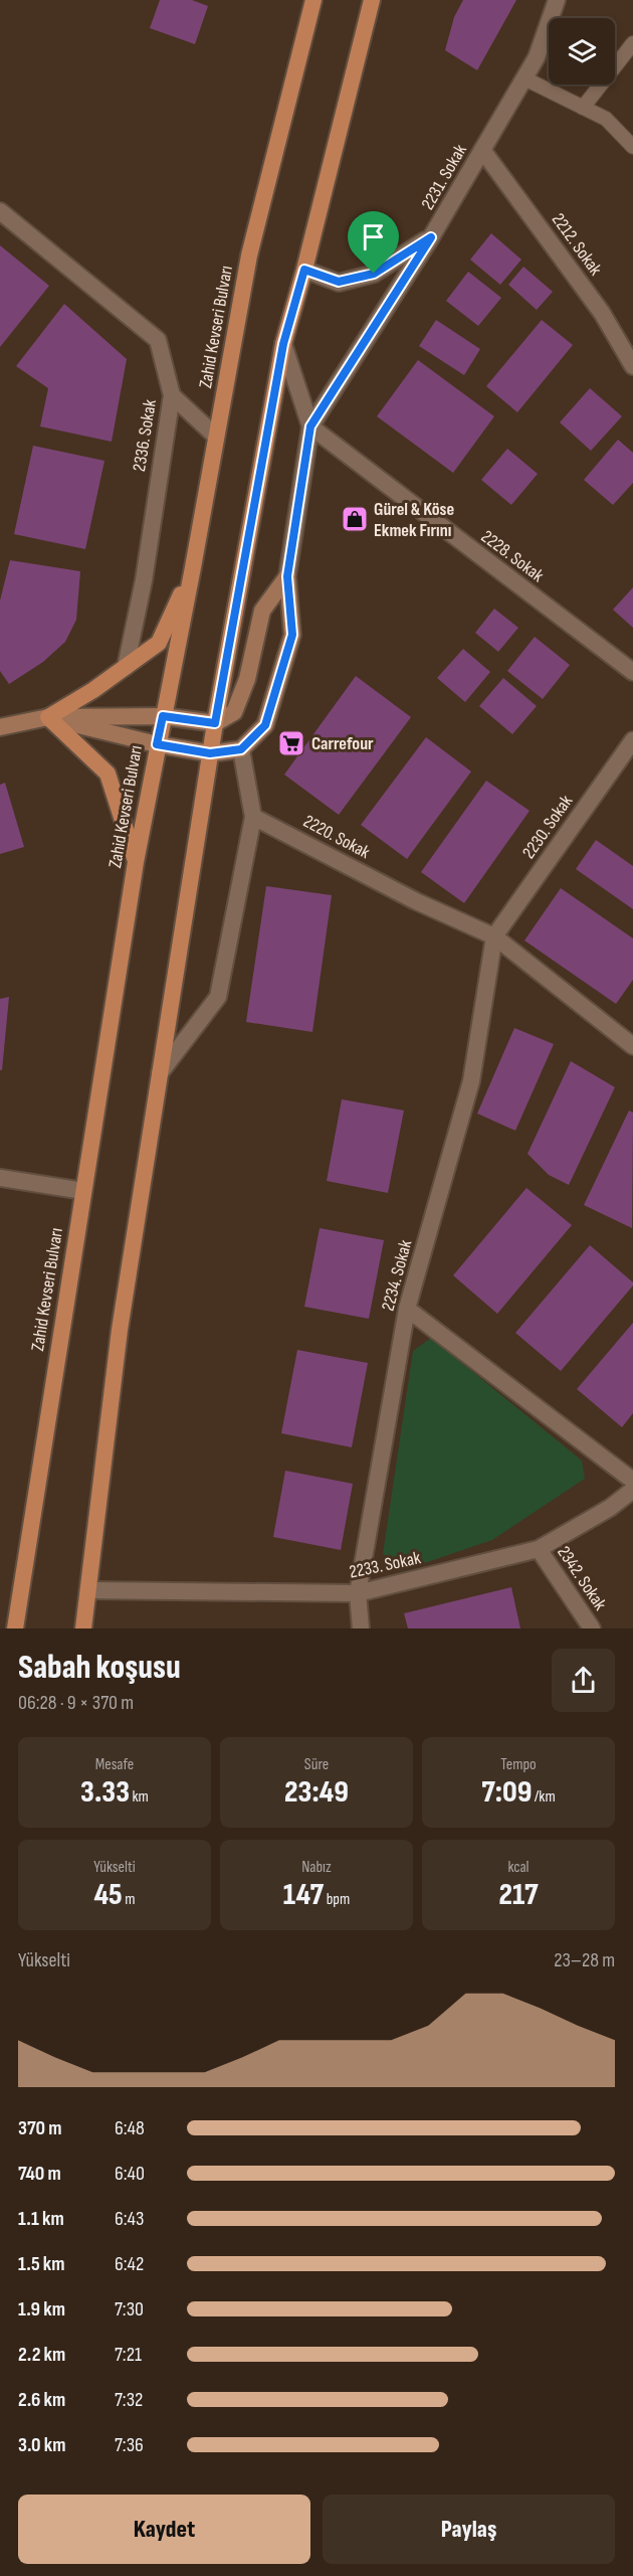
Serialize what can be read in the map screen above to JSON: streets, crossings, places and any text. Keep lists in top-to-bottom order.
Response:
{
  "streets": {
    "main road": ["Zahid Kevseri Bulvarı"],
    "street": [
      "2231. Sokak",
      "2212. Sokak",
      "2336. Sokak",
      "2228. Sokak",
      "2230. Sokak",
      "2220. Sokak",
      "2234. Sokak",
      "2233. Sokak",
      "2342. Sokak"
    ]
  },
  "crossings": [
    ["2231. Sokak", "2212. Sokak"],
    ["2231. Sokak", "2228. Sokak"],
    ["2230. Sokak", "2220. Sokak"],
    ["2230. Sokak", "2234. Sokak"],
    ["2220. Sokak", "2234. Sokak"],
    ["2234. Sokak", "2233. Sokak"],
    ["2233. Sokak", "2342. Sokak"]
  ],
  "places": {
    "shop": ["Gürel & Köse Ekmek Fırını"],
    "supermarket": ["Carrefour"]
  },
  "page": {
    "heading": ["Sabah koşusu", "06:28 · 9 × 370 m"],
    "stats": [
      ["Mesafe", "3.33 km"],
      ["Süre", "23:49"],
      ["Tempo", "7:09 /km"],
      ["Yükselti", "45 m"],
      ["Nabız", "147 bpm"],
      ["kcal", "217"]
    ],
    "chart": ["Yükselti", "23–28 m"],
    "list": [
      {
        "name": "370 m",
        "note": "6:48"
      },
      {
        "name": "740 m",
        "note": "6:40"
      },
      {
        "name": "1.1 km",
        "note": "6:43"
      },
      {
        "name": "1.5 km",
        "note": "6:42"
      },
      {
        "name": "1.9 km",
        "note": "7:30"
      },
      {
        "name": "2.2 km",
        "note": "7:21"
      },
      {
        "name": "2.6 km",
        "note": "7:32"
      },
      {
        "name": "3.0 km",
        "note": "7:36"
      }
    ],
    "buttons": ["Kaydet", "Paylaş"]
  }
}
